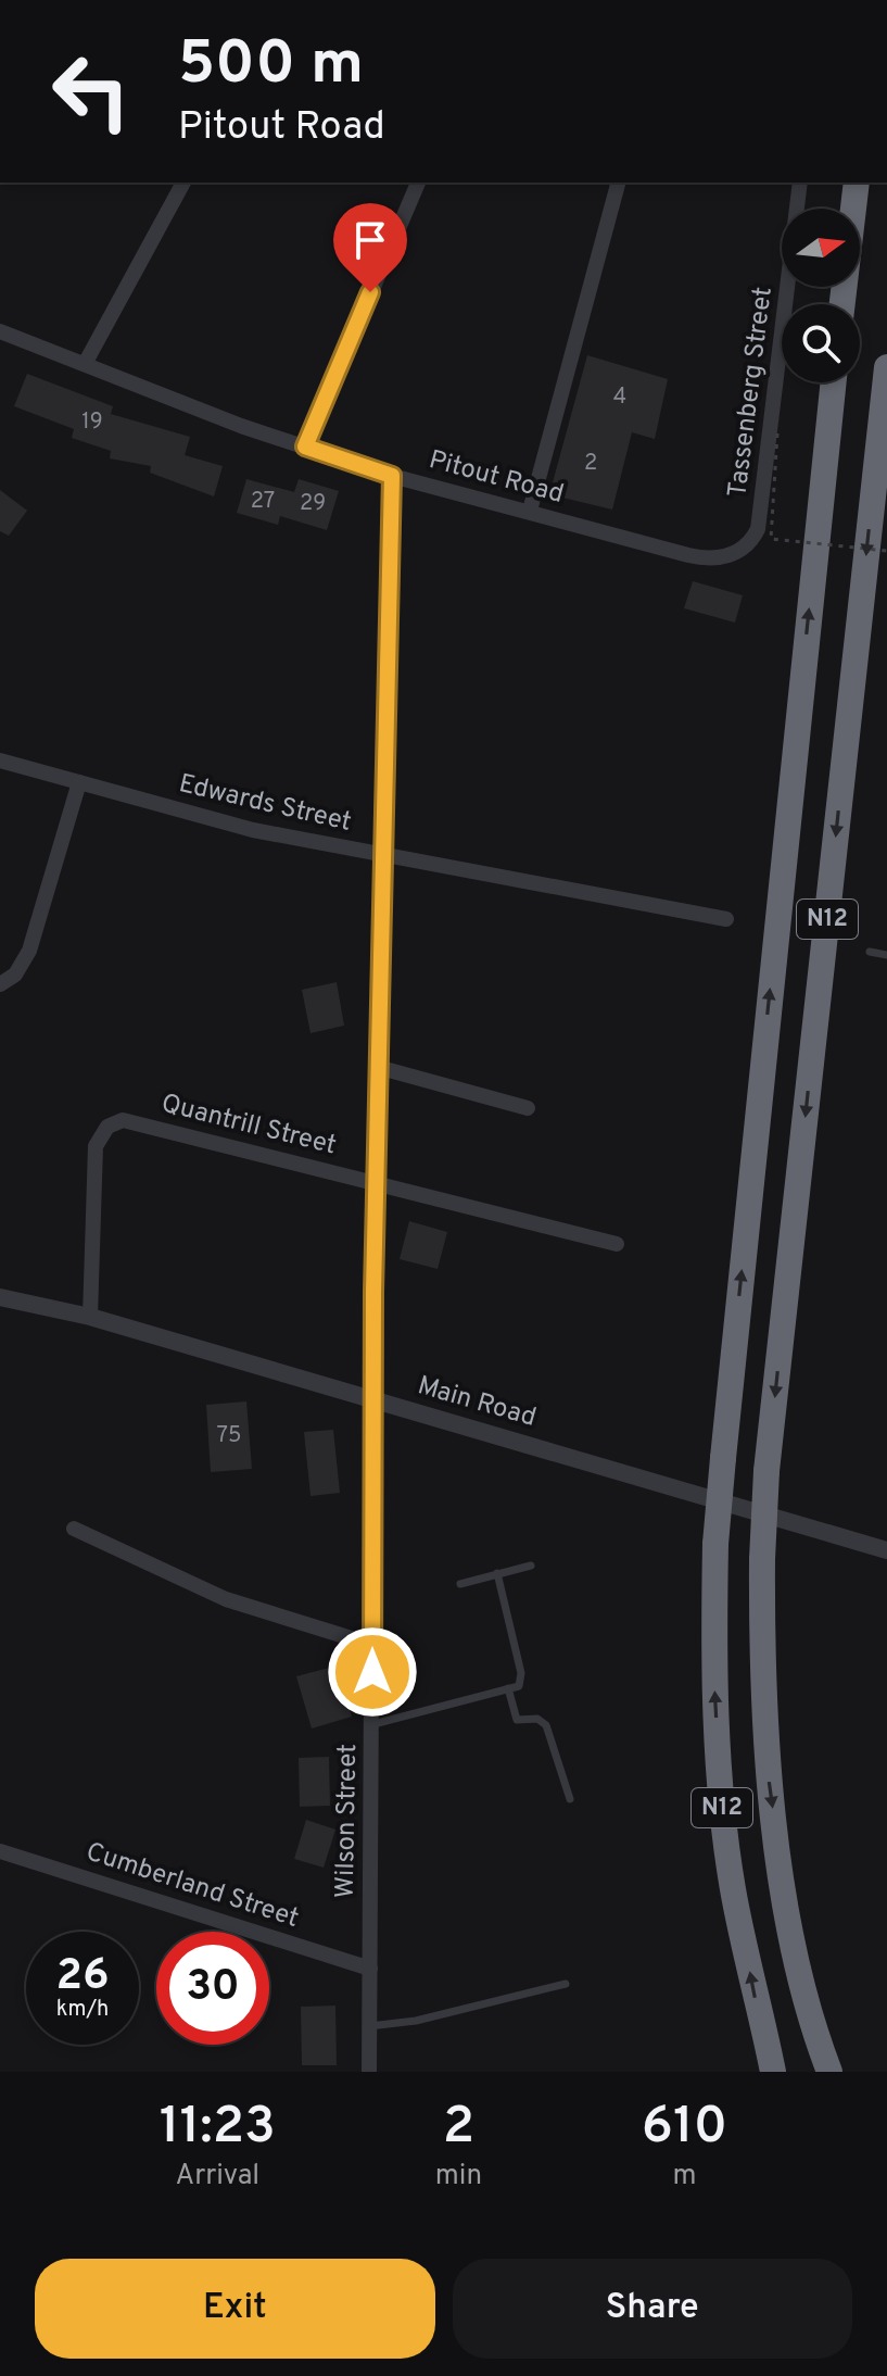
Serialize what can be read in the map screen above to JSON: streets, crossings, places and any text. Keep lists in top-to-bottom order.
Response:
{
  "streets": {
    "highway": ["N12"],
    "street": [
      "Tassenberg Street",
      "Pitout Road",
      "Edwards Street",
      "Quantrill Street",
      "Main Road",
      "Wilson Street",
      "Cumberland Street"
    ]
  },
  "crossings": [
    ["Tassenberg Street", "Pitout Road"],
    ["Pitout Road", "Wilson Street"],
    ["Edwards Street", "Wilson Street"],
    ["Quantrill Street", "Main Road"],
    ["Quantrill Street", "Wilson Street"],
    ["Main Road", "Wilson Street"],
    ["Wilson Street", "Cumberland Street"]
  ],
  "house_numbers": [
    "4",
    "19",
    "2",
    "27",
    "29",
    "75"
  ],
  "north": "right",
  "page": {
    "turn": ["500 m", "Pitout Road"],
    "speed": "26 km/h",
    "limit": "30",
    "eta": [
      "11:23",
      "Arrival",
      "2",
      "min",
      "610",
      "m"
    ],
    "buttons": ["Exit", "Share"]
  }
}
